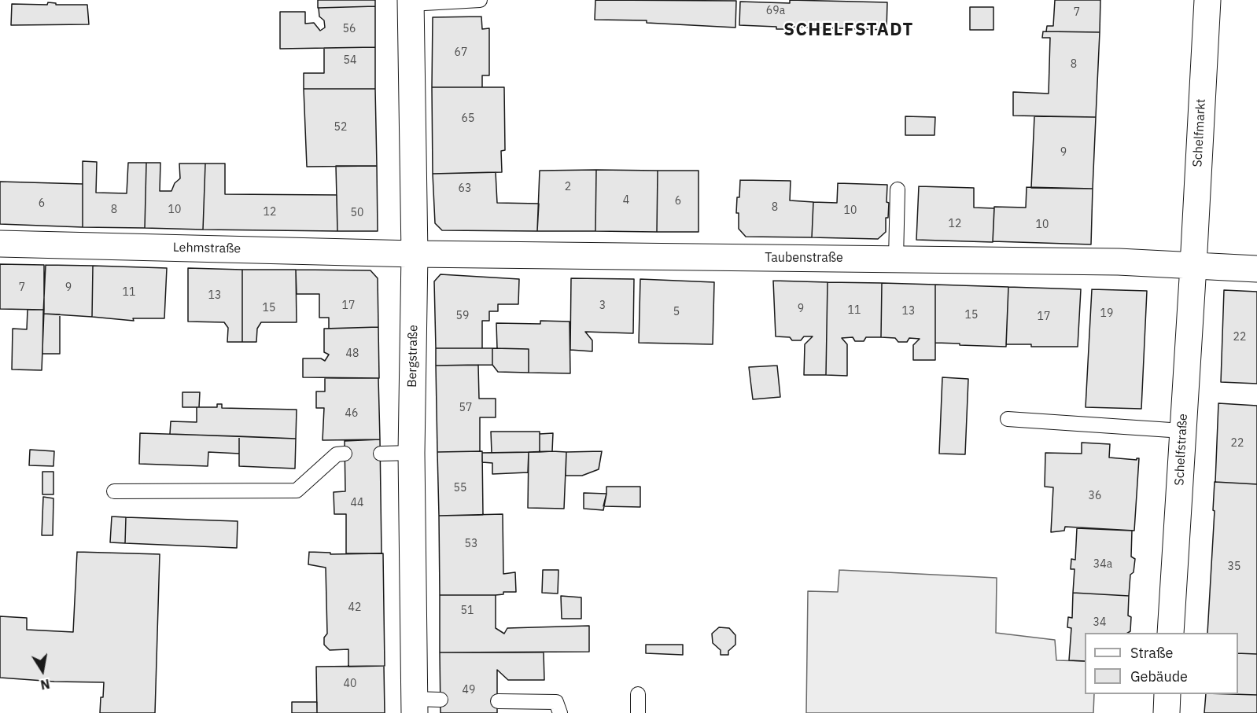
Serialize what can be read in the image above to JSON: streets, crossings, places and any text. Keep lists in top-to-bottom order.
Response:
{
  "streets": {
    "street": [
      "Schelfmarkt",
      "Lehmstraße",
      "Taubenstraße",
      "Bergstraße",
      "Schelfstraße"
    ]
  },
  "crossings": [
    ["Schelfmarkt", "Taubenstraße"],
    ["Schelfmarkt", "Schelfstraße"],
    ["Lehmstraße", "Taubenstraße"],
    ["Lehmstraße", "Bergstraße"],
    ["Taubenstraße", "Bergstraße"],
    ["Taubenstraße", "Schelfstraße"]
  ],
  "districts": ["SCHELFSTADT"],
  "house_numbers": [
    "69a",
    "7",
    "56",
    "67",
    "54",
    "8",
    "65",
    "52",
    "9",
    "2",
    "63",
    "4",
    "6",
    "6",
    "8",
    "8",
    "10",
    "10",
    "12",
    "50",
    "12",
    "10",
    "7",
    "9",
    "11",
    "13",
    "17",
    "3",
    "15",
    "9",
    "11",
    "13",
    "5",
    "19",
    "15",
    "59",
    "17",
    "22",
    "48",
    "57",
    "46",
    "22",
    "55",
    "36",
    "44",
    "53",
    "34a",
    "35",
    "42",
    "51",
    "34",
    "40",
    "49"
  ],
  "legend": ["Straße", "Gebäude"],
  "north": "bottom"
}
